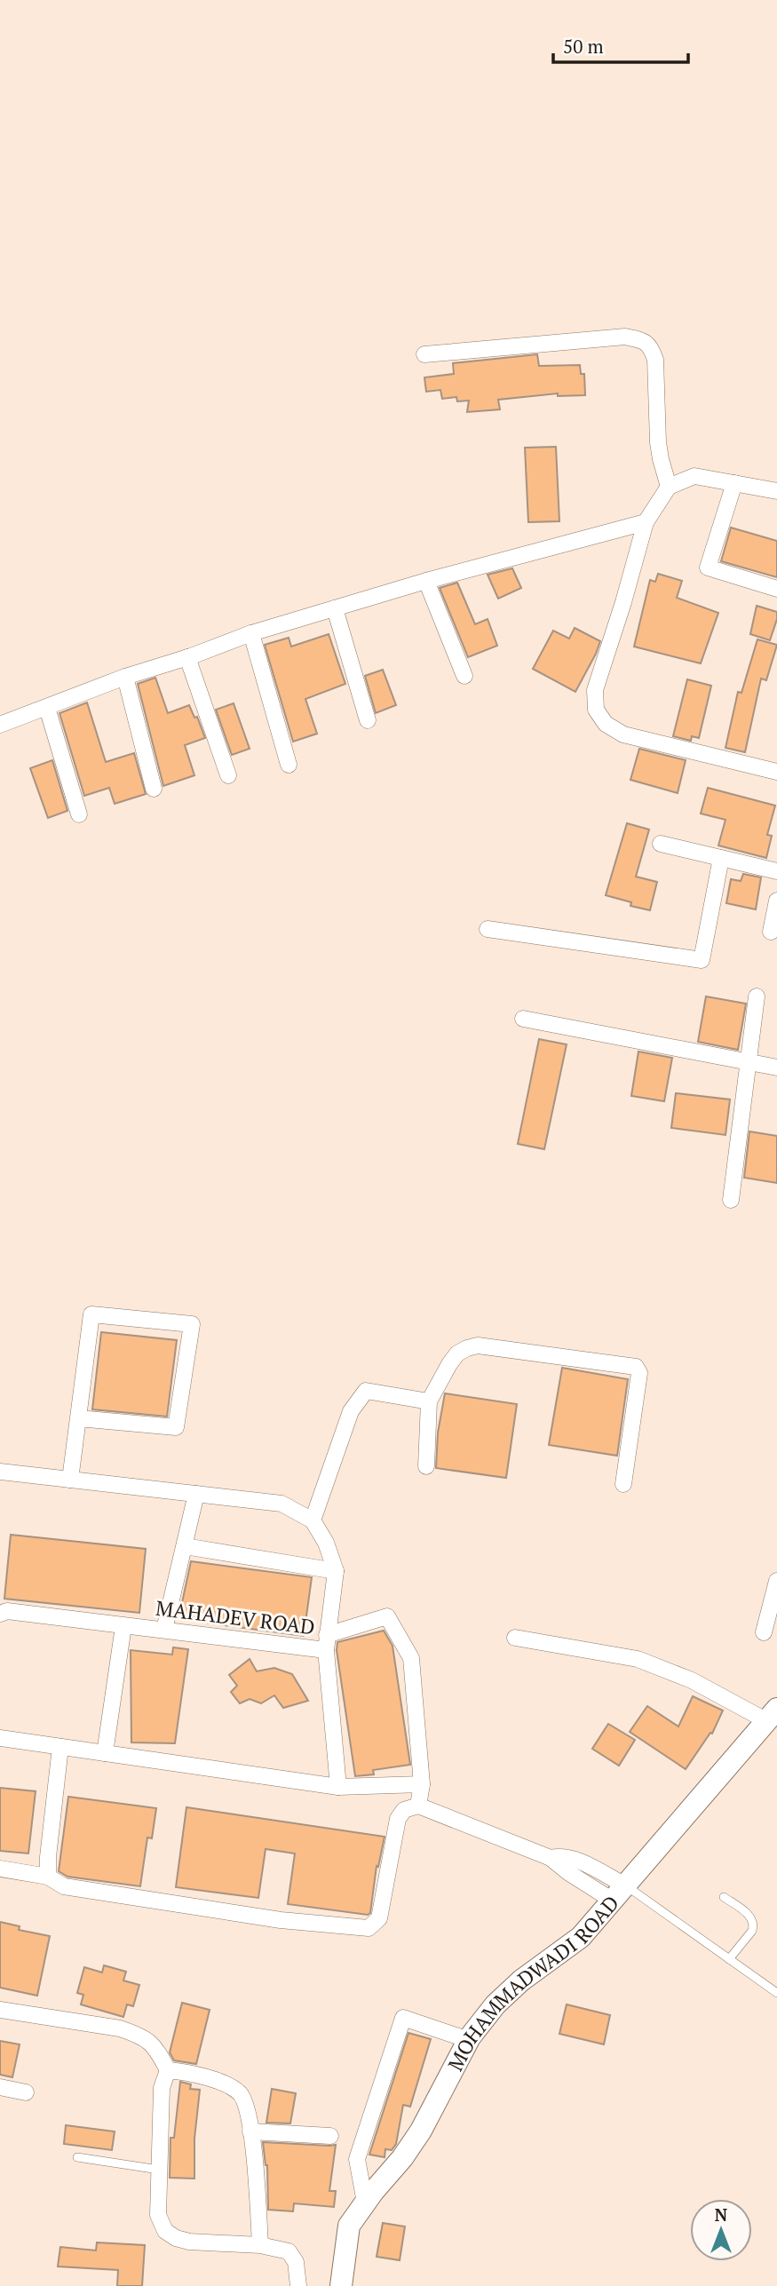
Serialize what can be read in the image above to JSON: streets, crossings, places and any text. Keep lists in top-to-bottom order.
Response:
{
  "streets": {
    "main road": ["MOHAMMADWADI ROAD"],
    "street": ["MAHADEV ROAD"]
  },
  "scale_bar": "50 m",
  "north": "top"
}
